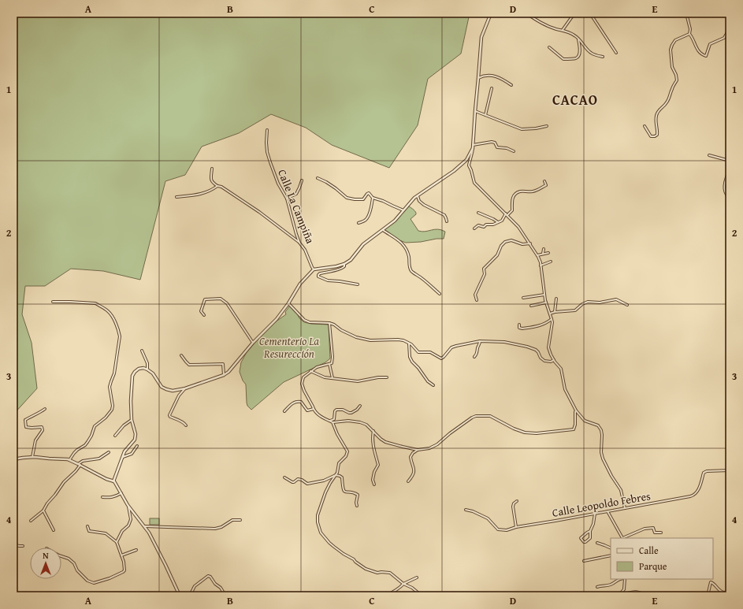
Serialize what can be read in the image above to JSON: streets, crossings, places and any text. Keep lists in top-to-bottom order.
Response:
{
  "streets": {
    "street": ["Calle La Campiña", "Calle Leopoldo Febres"]
  },
  "districts": ["CACAO"],
  "parks": ["Cementerio La Resurección"],
  "legend": ["Calle", "Parque"],
  "north": "top",
  "grid": {
    "columns": [
      "A",
      "B",
      "C",
      "D",
      "E"
    ],
    "rows": [
      "1",
      "2",
      "3",
      "4"
    ]
  }
}
